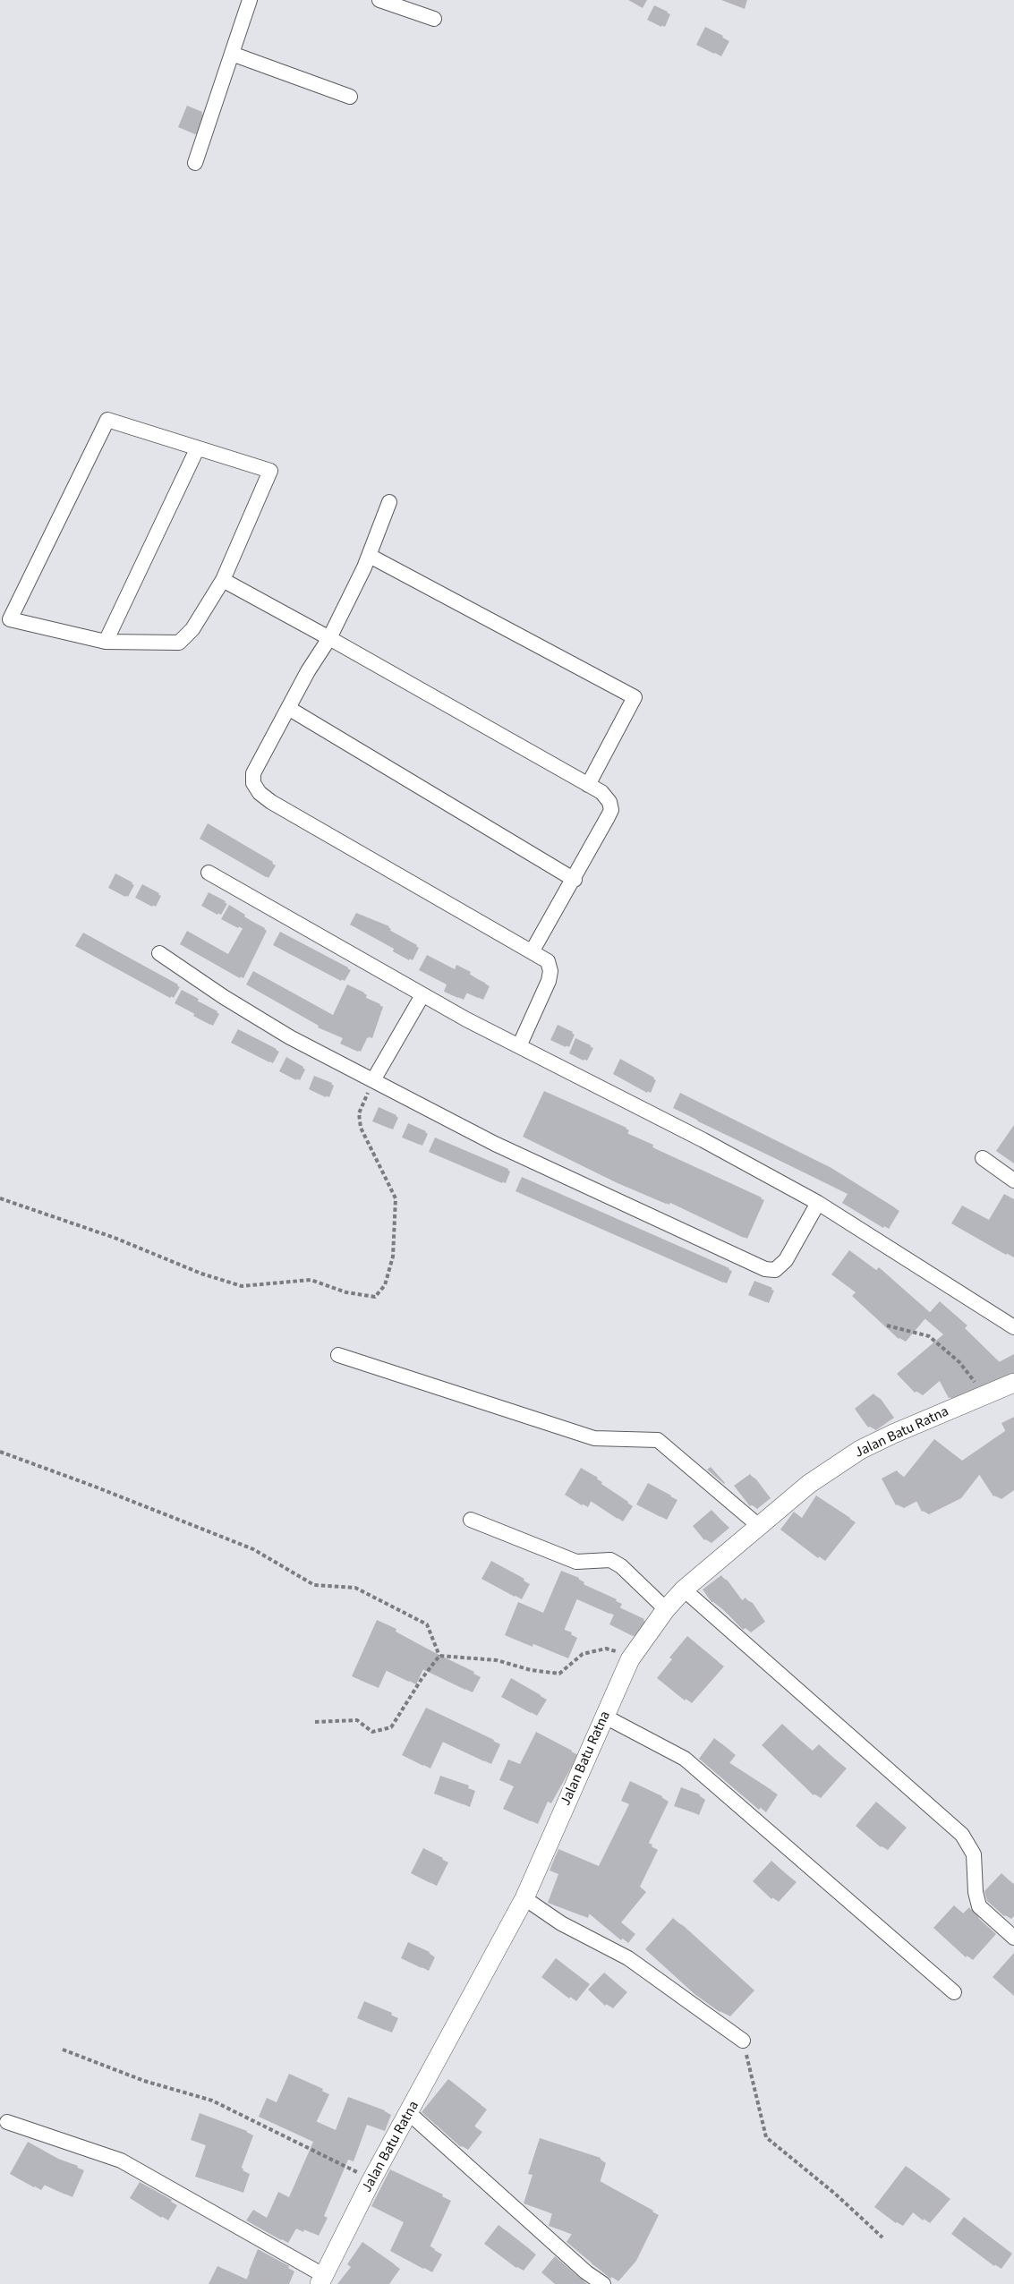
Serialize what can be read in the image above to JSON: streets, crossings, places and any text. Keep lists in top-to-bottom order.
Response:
{
  "streets": {
    "street": ["Jalan Batu Ratna"]
  }
}
